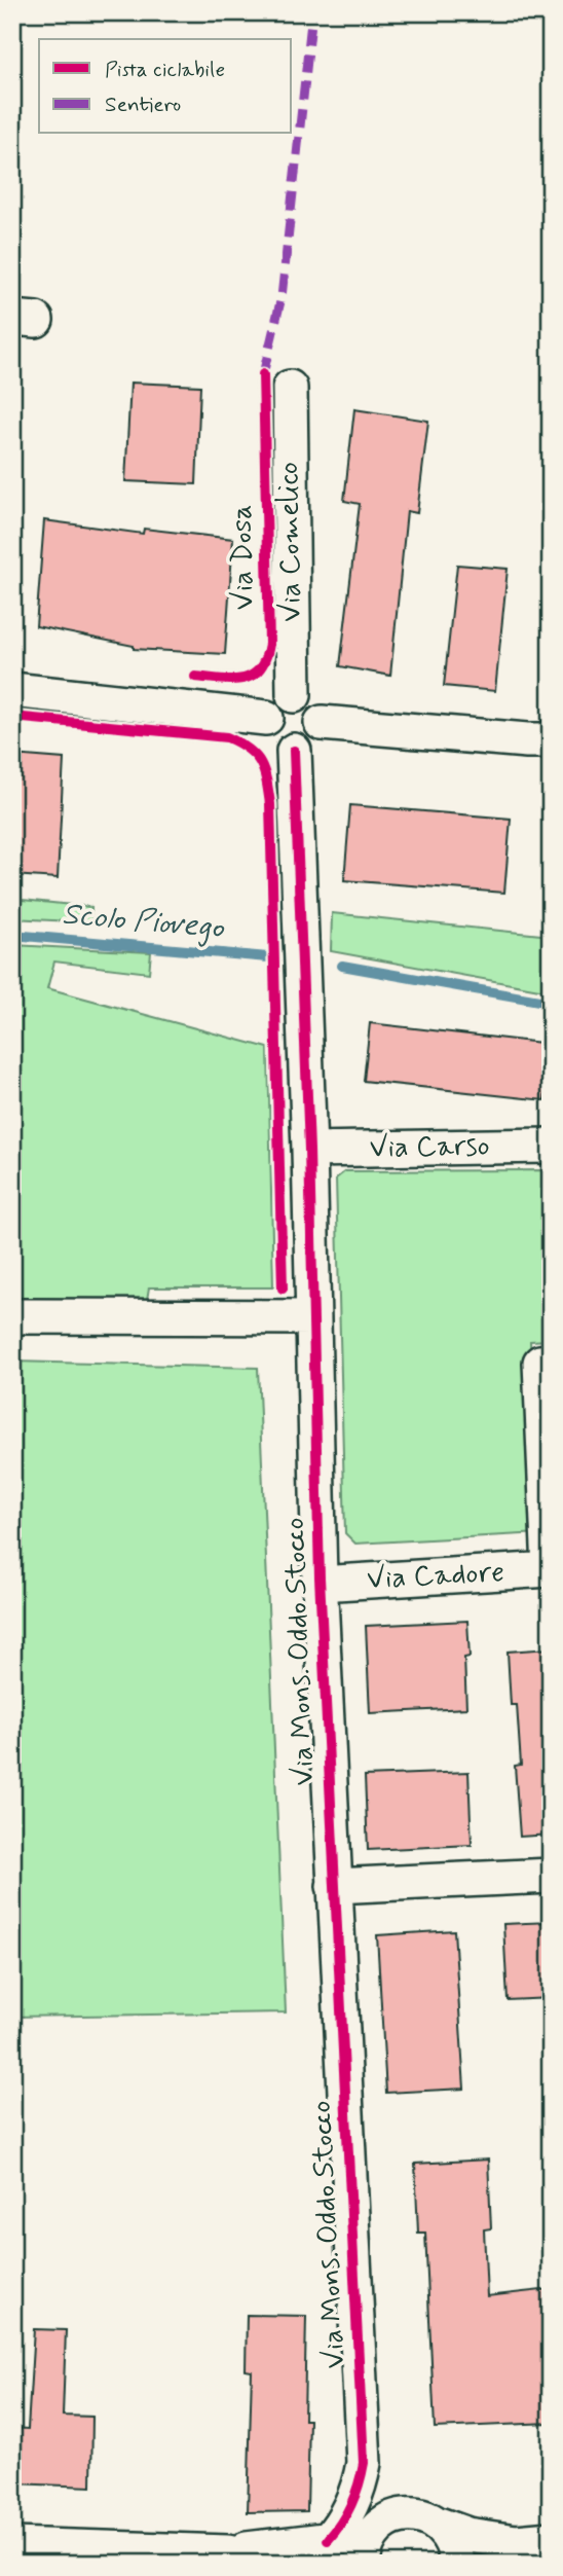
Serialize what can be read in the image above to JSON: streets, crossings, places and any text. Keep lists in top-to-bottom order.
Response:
{
  "streets": {
    "street": [
      "Via Comelico",
      "Via Carso",
      "Via Cadore",
      "Via Mons. Oddo Stocco"
    ],
    "cycle path": ["Via Dosa"]
  },
  "crossings": [
    ["Via Comelico", "Via Mons. Oddo Stocco"],
    ["Via Carso", "Via Mons. Oddo Stocco"],
    ["Via Cadore", "Via Mons. Oddo Stocco"]
  ],
  "water": ["Scolo Piovego"],
  "legend": ["Pista ciclabile", "Sentiero"]
}
